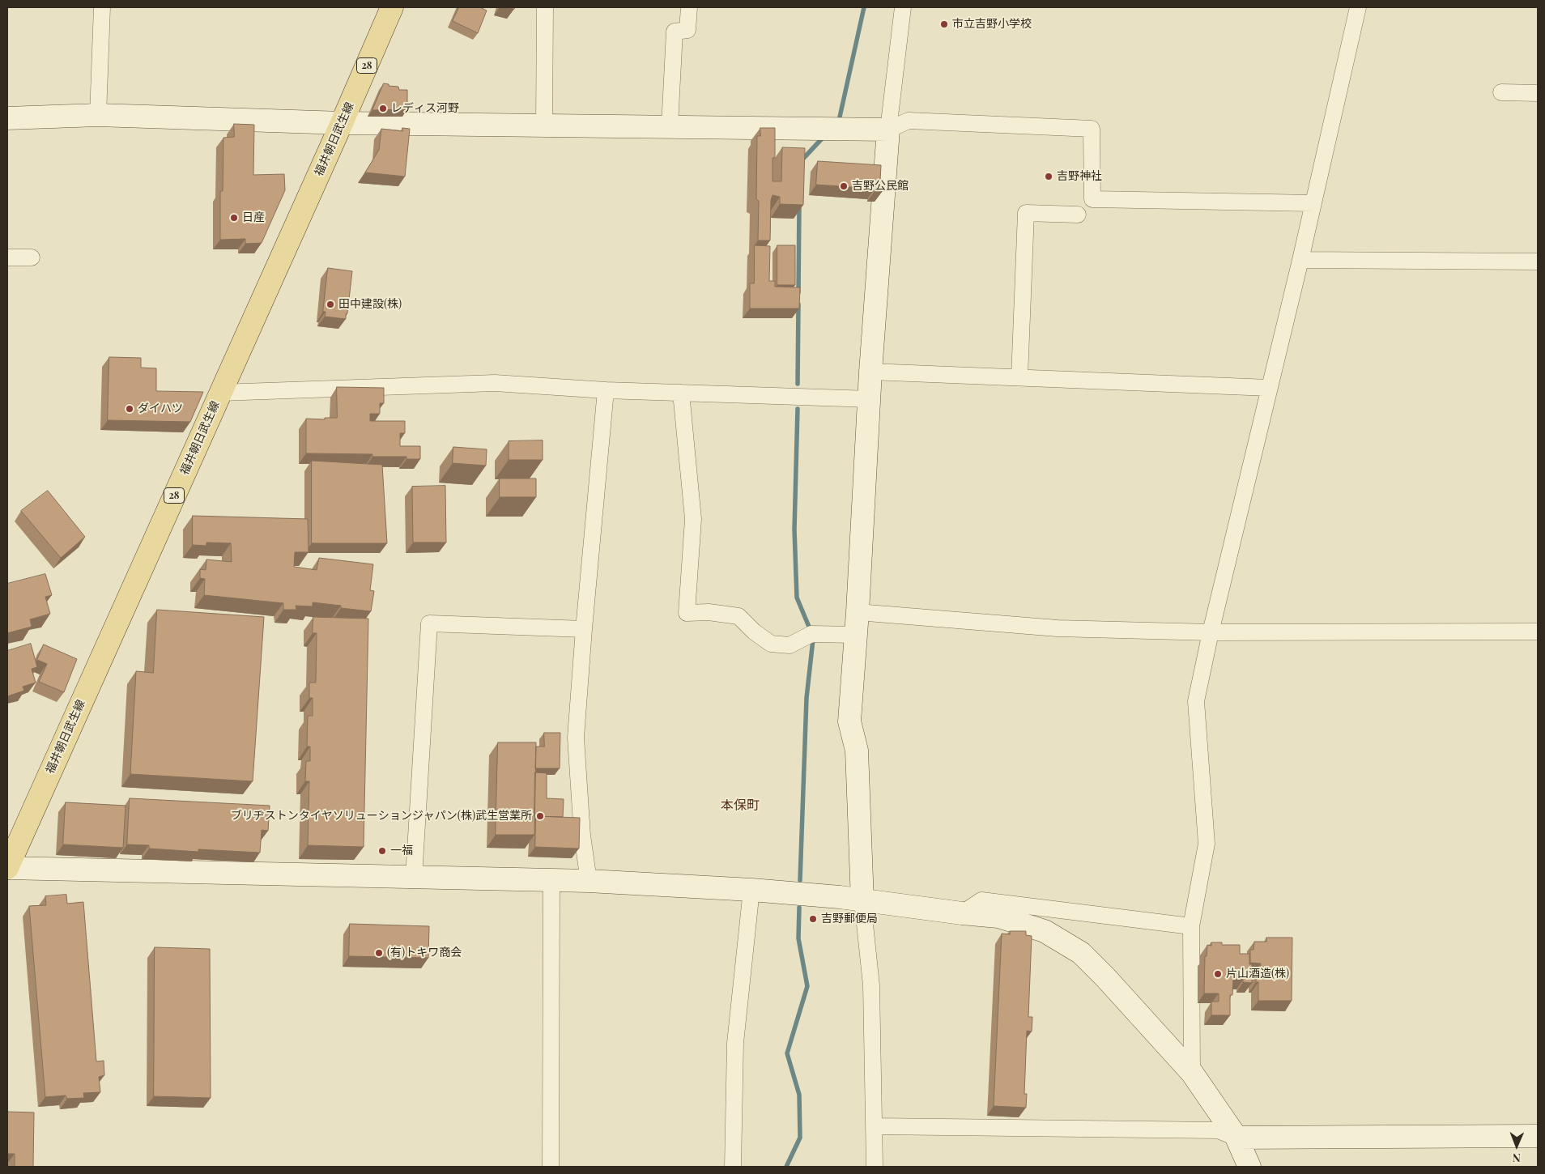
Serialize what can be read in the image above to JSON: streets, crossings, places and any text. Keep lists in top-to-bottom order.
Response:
{
  "streets": {
    "main road": ["28", "福井朝日武生線"]
  },
  "districts": ["本保町"],
  "places": [
    "市立吉野小学校",
    "レディス河野",
    "吉野神社",
    "吉野公民館",
    "日産",
    "田中建設(株)",
    "ダイハツ",
    "ブリヂストンタイヤソリューションジャパン(株)武生営業所",
    "一福",
    "吉野郵便局",
    "(有)トキワ商会",
    "片山酒造(株)"
  ],
  "north": "bottom"
}
